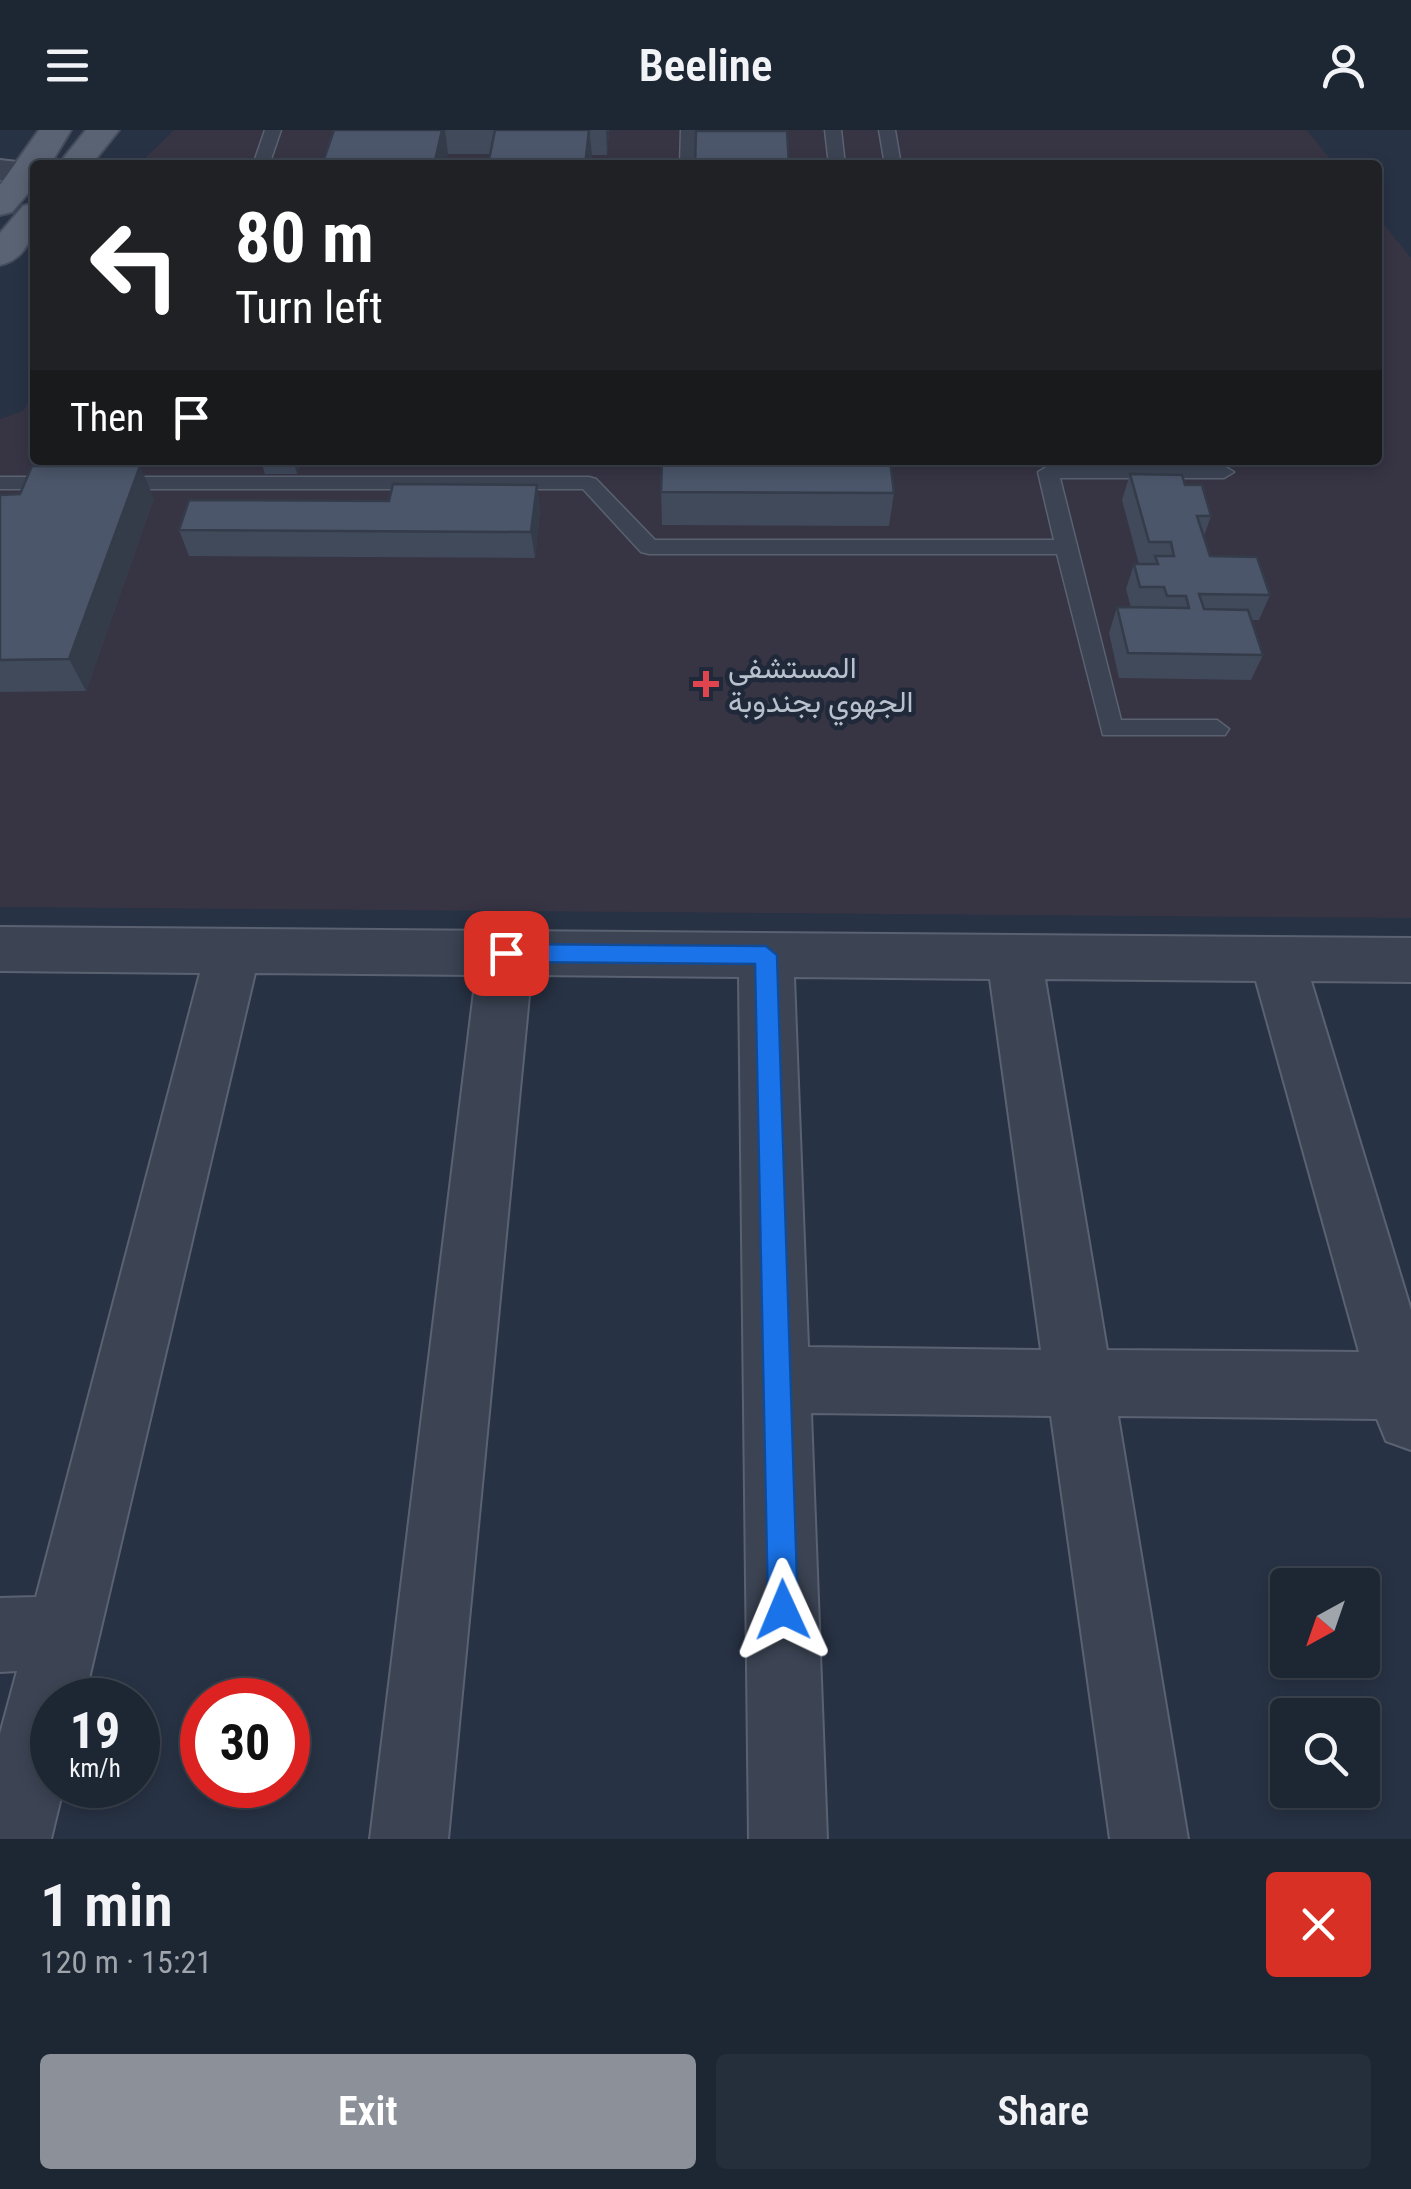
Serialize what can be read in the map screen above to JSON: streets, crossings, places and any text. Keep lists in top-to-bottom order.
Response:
{
  "places": {
    "health": ["المستشفى الجهوي بجندوبة"]
  },
  "north": "bottom left",
  "page": {
    "header": "Beeline",
    "turn": ["80 m", "Turn left"],
    "then": "Then",
    "speed": "19 km/h",
    "limit": "30",
    "heading": ["1 min", "120 m · 15:21"],
    "buttons": ["Exit", "Share"]
  }
}
